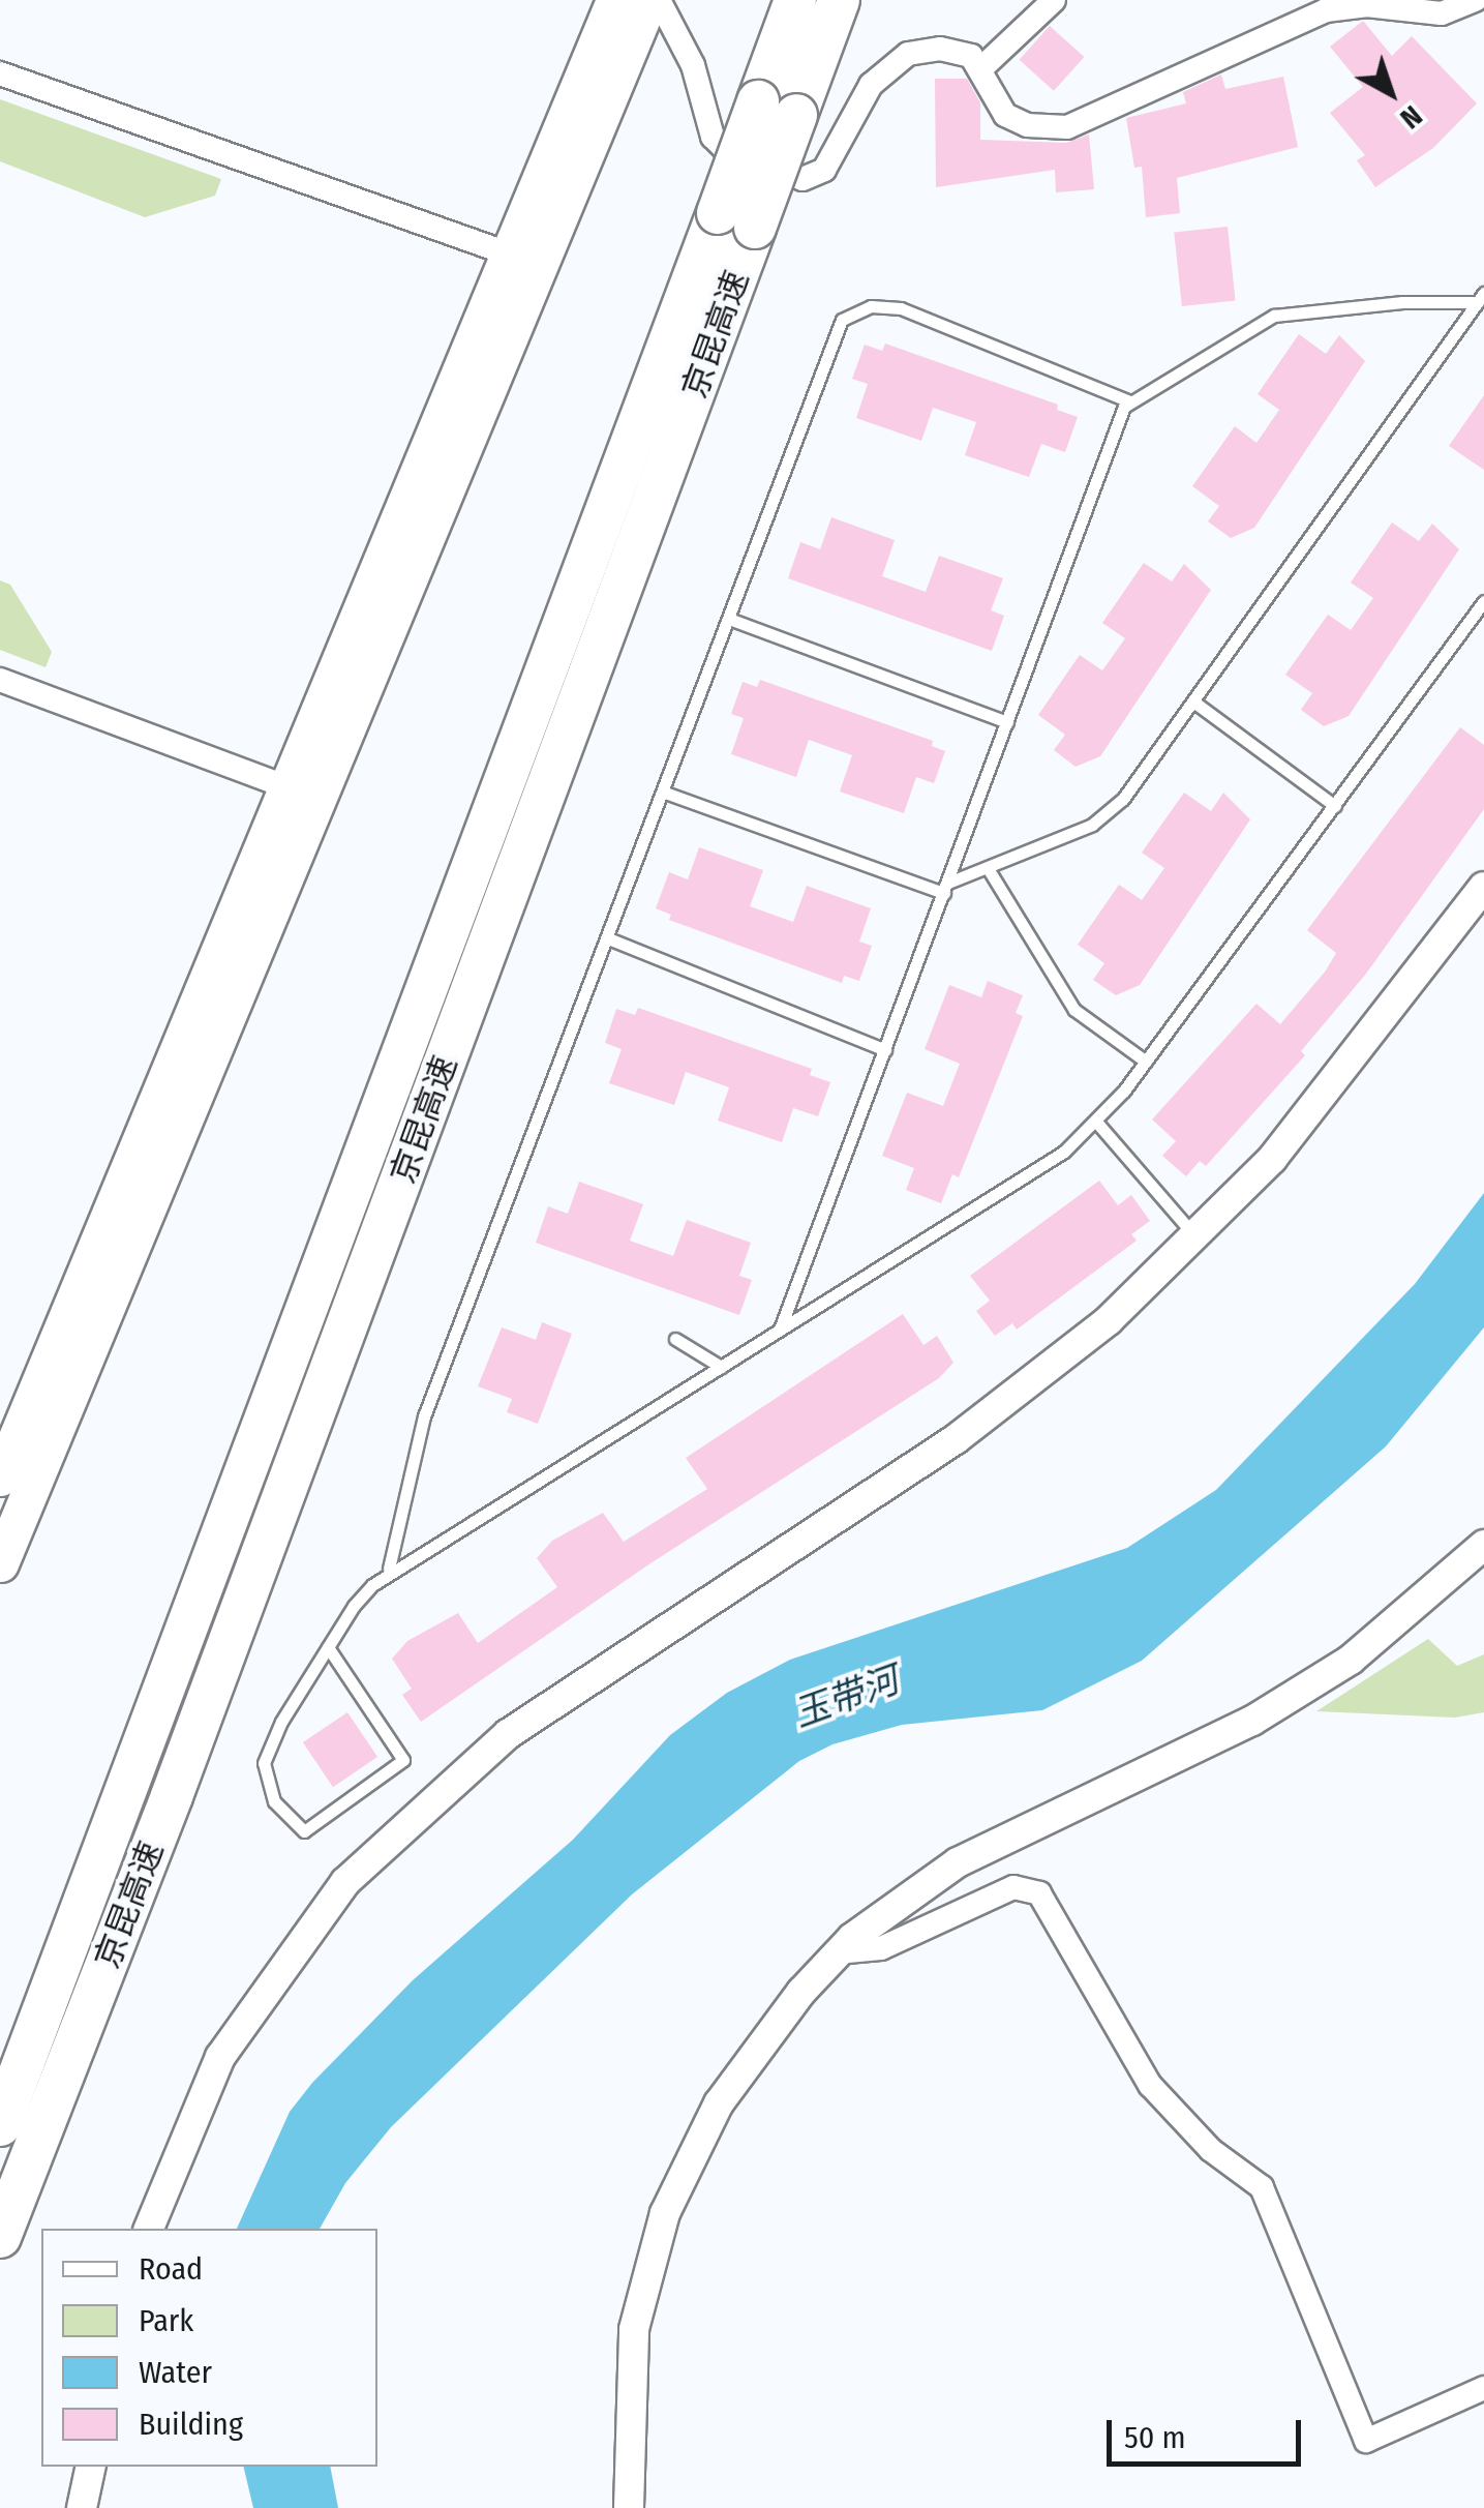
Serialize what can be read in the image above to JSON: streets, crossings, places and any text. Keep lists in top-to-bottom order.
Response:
{
  "streets": {
    "highway": ["京昆高速"]
  },
  "water": ["玉带河"],
  "legend": [
    "Road",
    "Park",
    "Water",
    "Building"
  ],
  "scale_bar": "50 m",
  "north": "bottom right"
}
